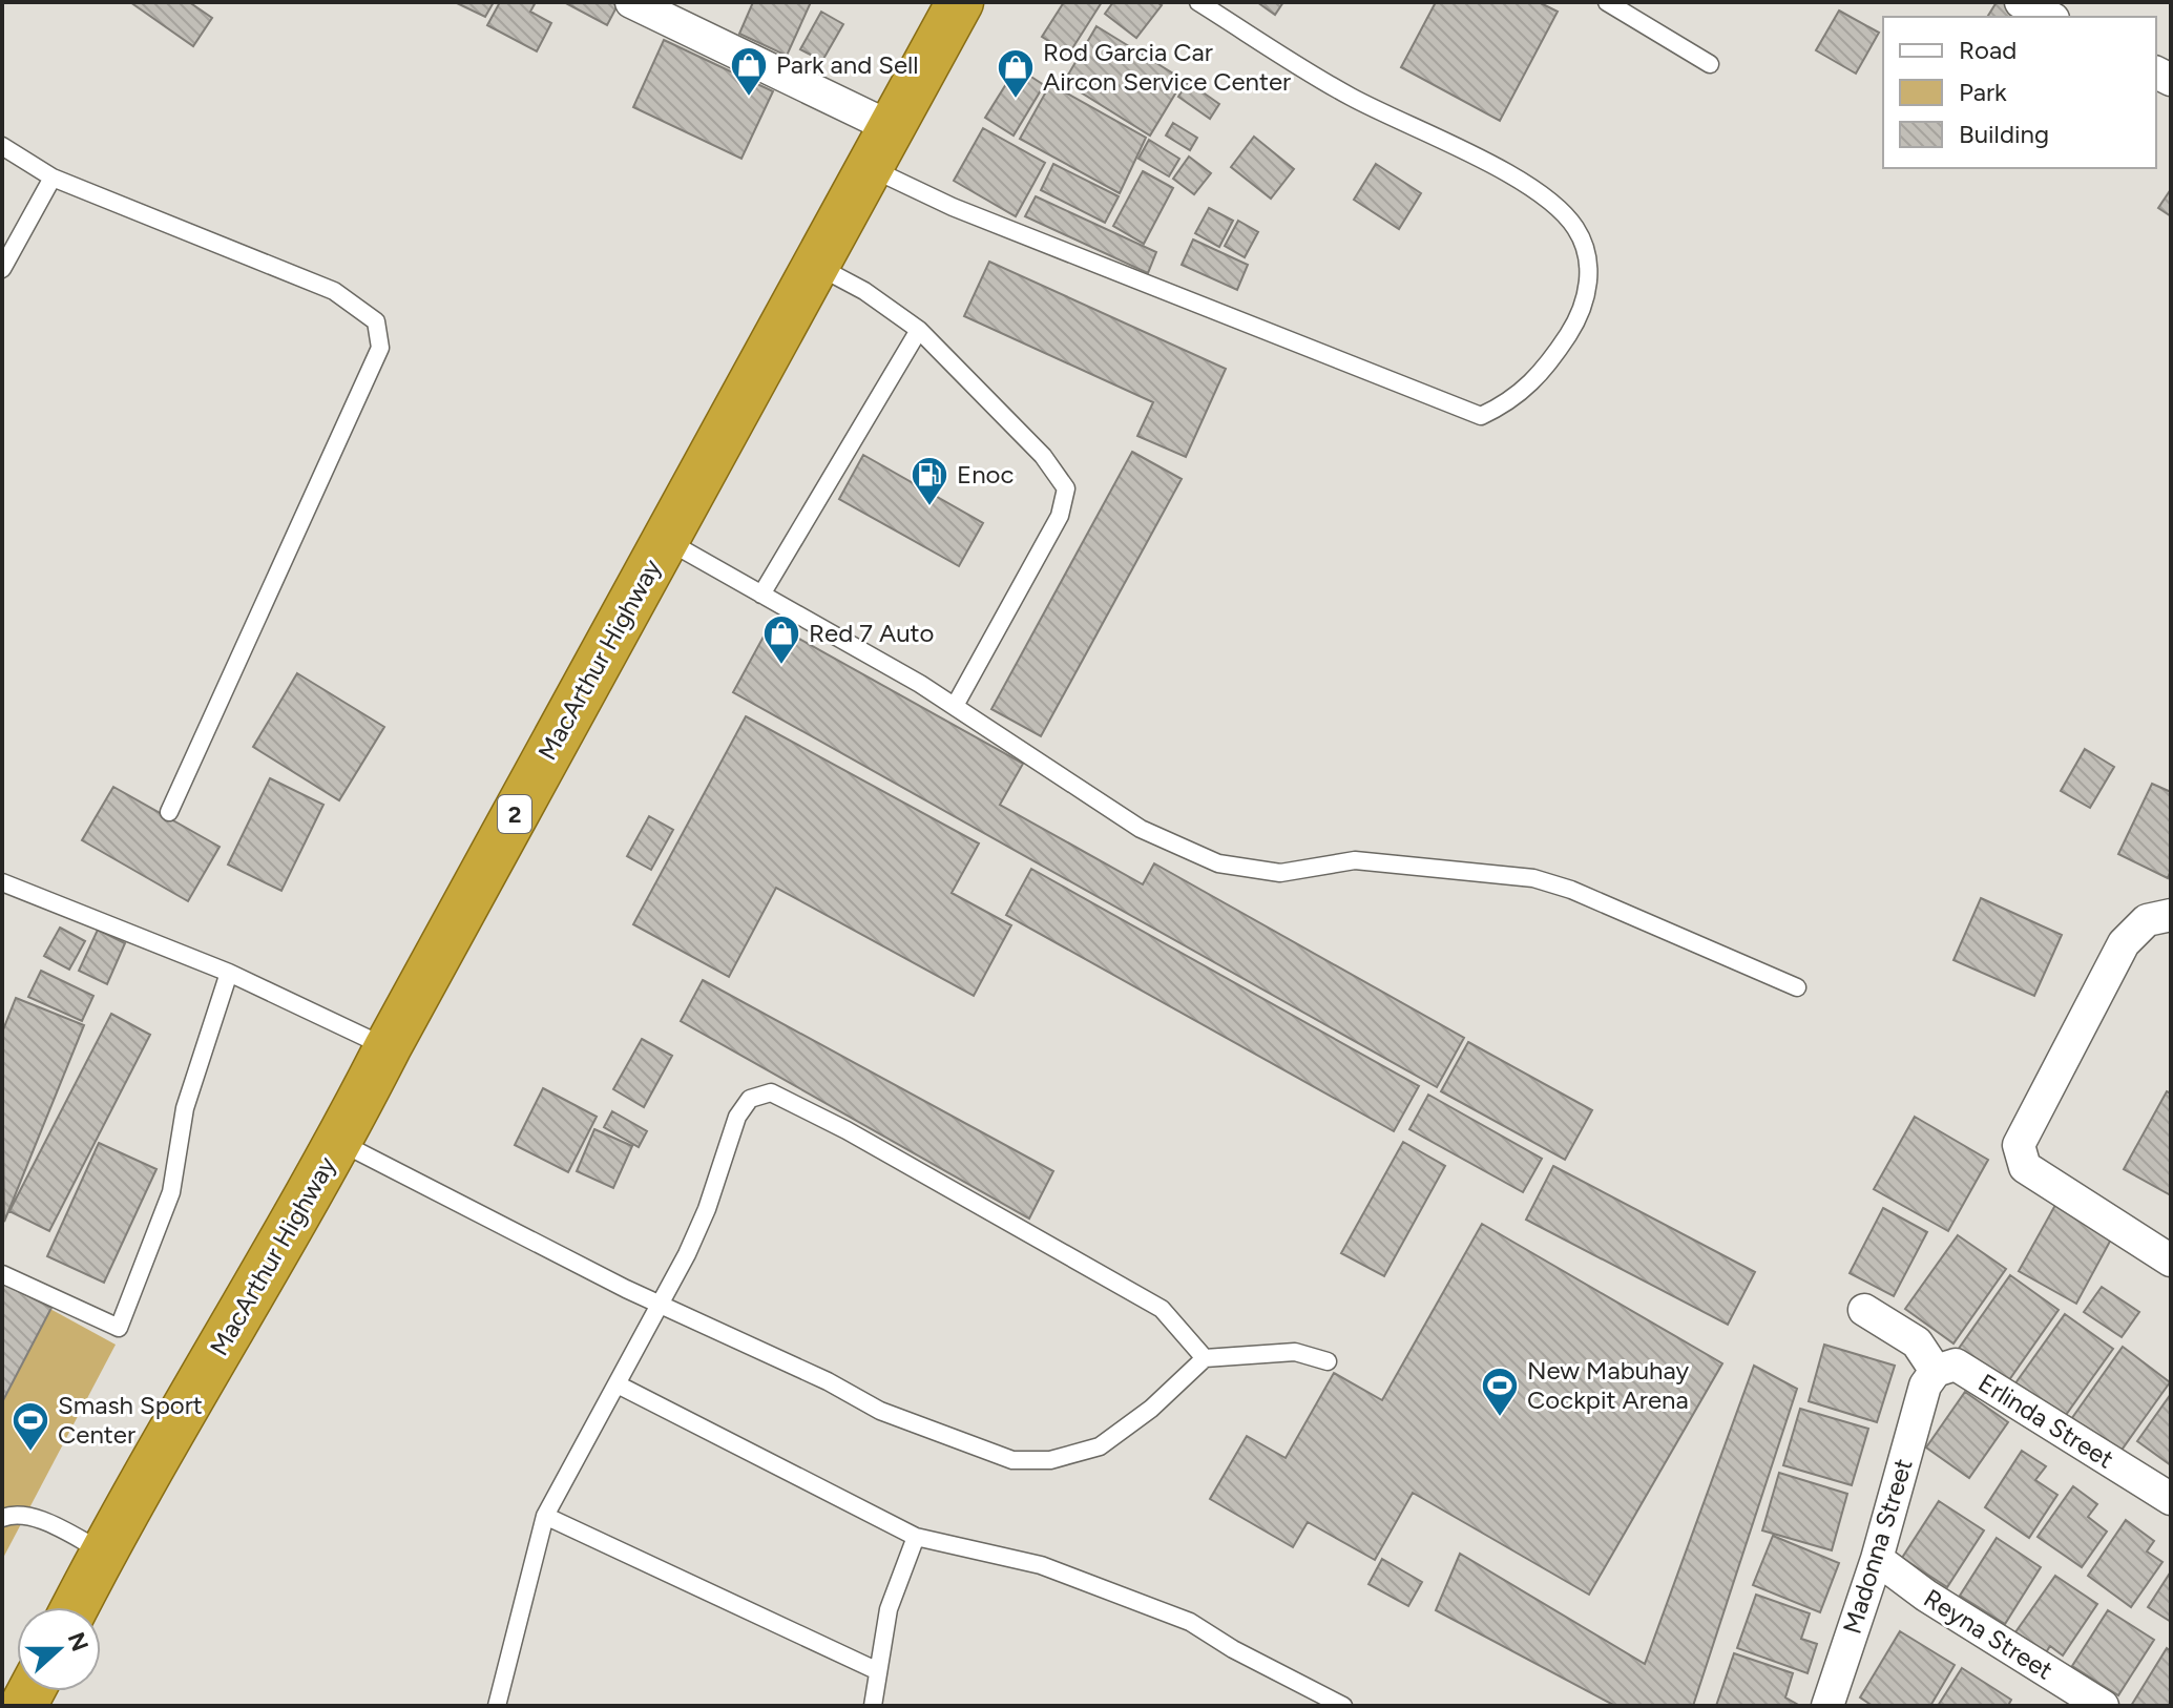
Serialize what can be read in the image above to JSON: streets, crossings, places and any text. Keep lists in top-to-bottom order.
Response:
{
  "streets": {
    "highway": ["MacArthur Highway", "2"],
    "street": ["Erlinda Street", "Madonna Street", "Reyna Street"]
  },
  "crossings": [
    ["Erlinda Street", "Madonna Street"],
    ["Madonna Street", "Reyna Street"]
  ],
  "places": {
    "shop": ["Park and Sell", "Rod Garcia Car Aircon Service Center", "Red 7 Auto"],
    "fuel station": ["Enoc"],
    "sports": ["New Mabuhay Cockpit Arena", "Smash Sport Center"]
  },
  "legend": ["Road", "Park", "Building"],
  "north": "right"
}
